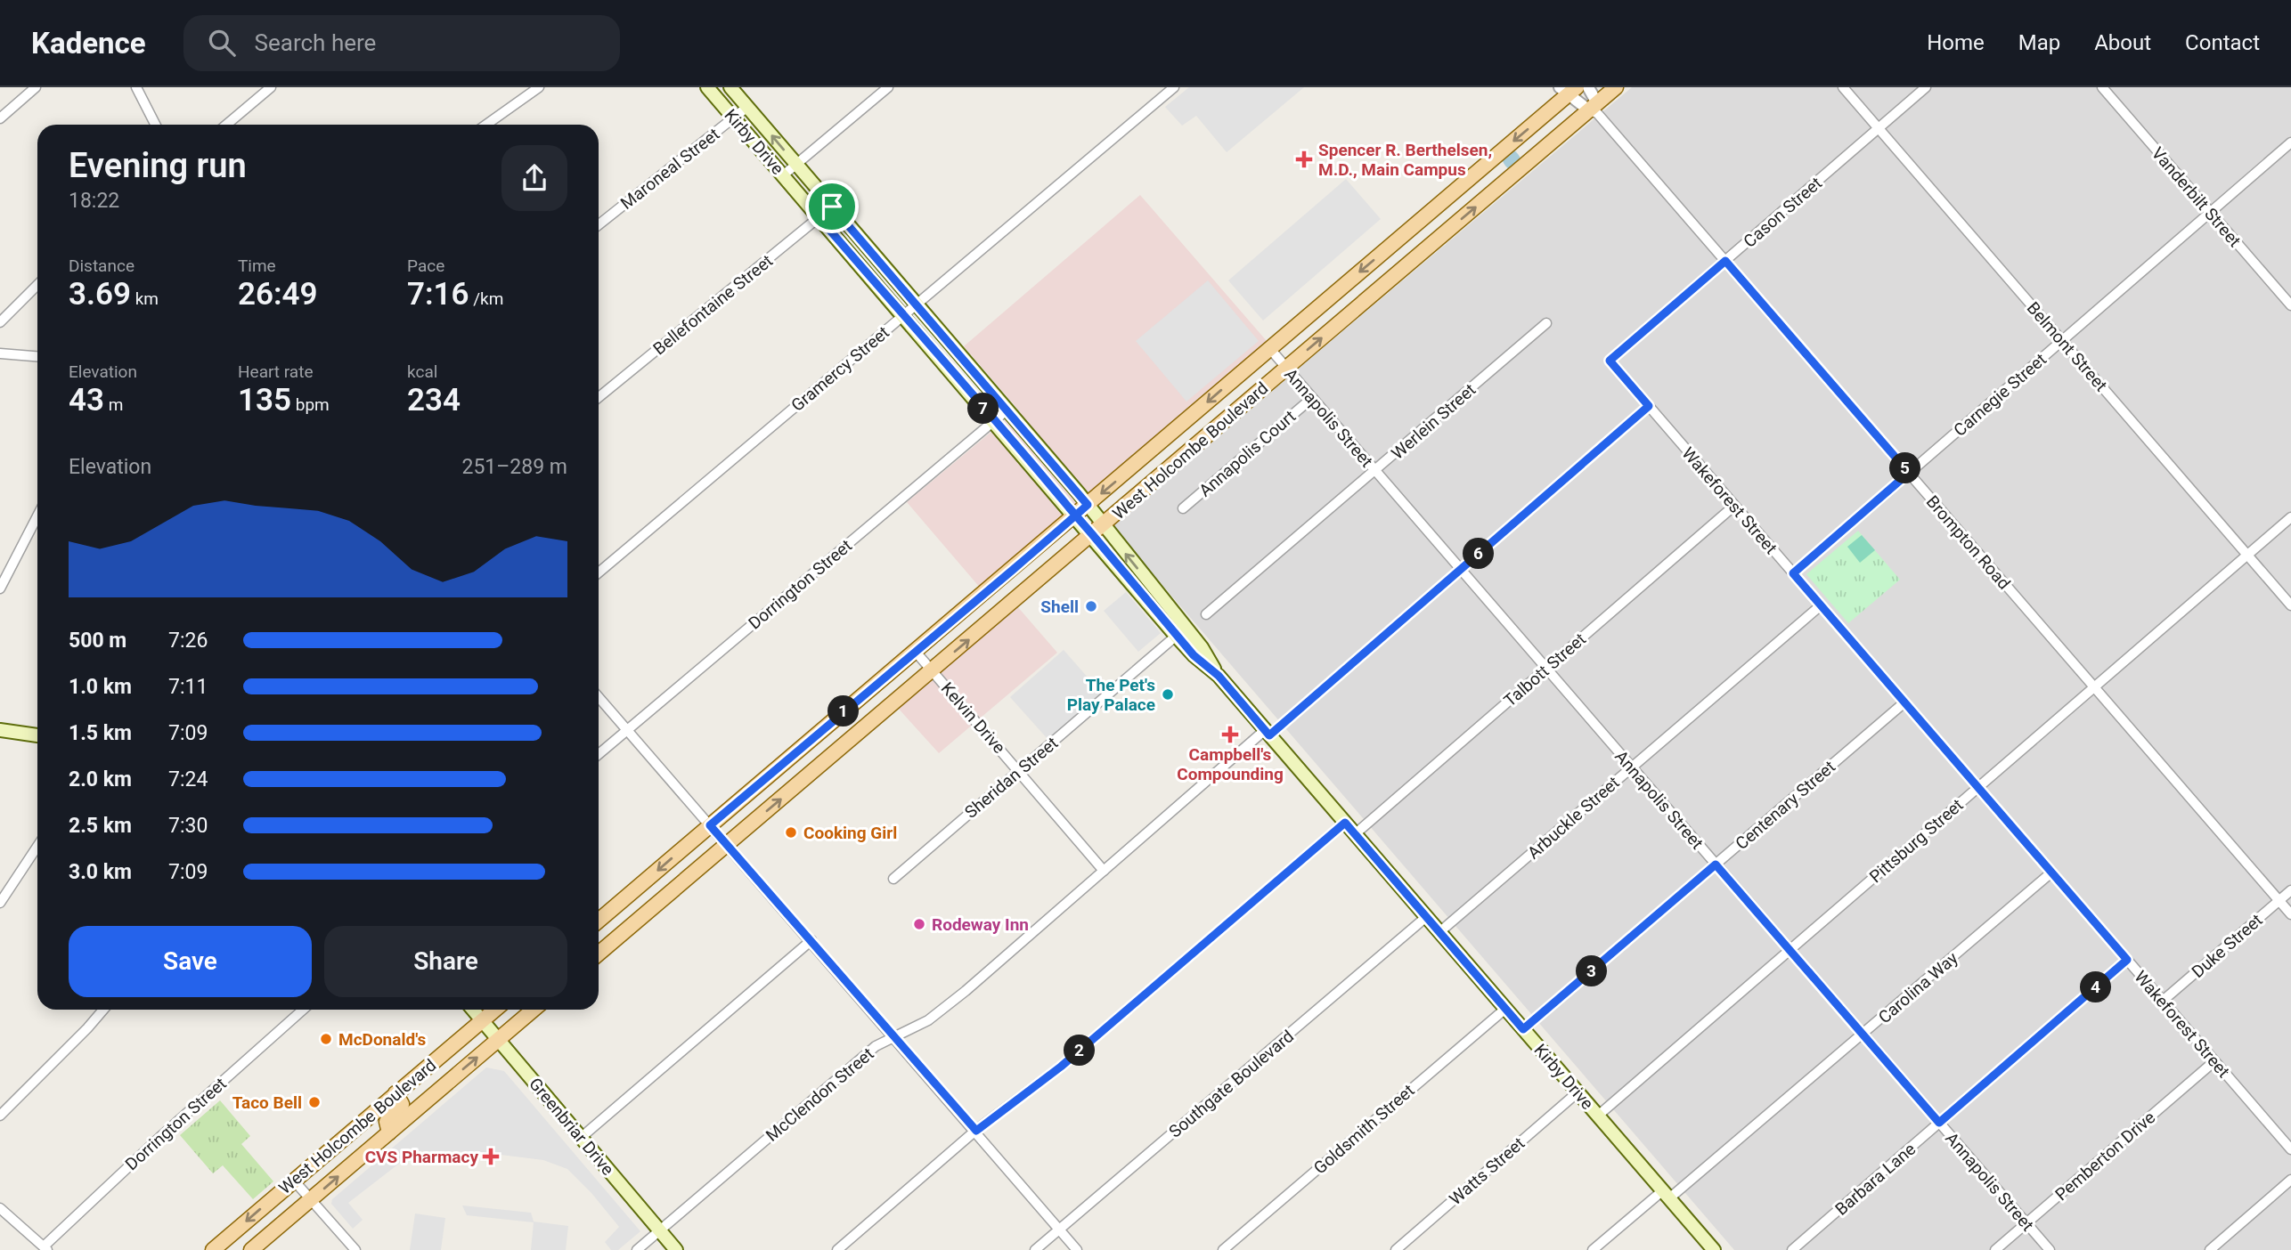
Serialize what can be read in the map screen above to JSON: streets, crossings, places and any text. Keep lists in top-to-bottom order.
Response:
{
  "streets": {
    "main road": ["Kirby Drive", "West Holcombe Boulevard", "Greenbriar Drive"],
    "street": [
      "Maroneal Street",
      "Vanderbilt Street",
      "Cason Street",
      "Bellefontaine Street",
      "Belmont Street",
      "Gramercy Street",
      "Carnegie Street",
      "Annapolis Street",
      "Werlein Street",
      "Annapolis Court",
      "Wakeforest Street",
      "Brompton Road",
      "Dorrington Street",
      "Talbott Street",
      "Kelvin Drive",
      "Sheridan Street",
      "Centenary Street",
      "Arbuckle Street",
      "Pittsburg Street",
      "Duke Street",
      "Carolina Way",
      "Southgate Boulevard",
      "McClendon Street",
      "Goldsmith Street",
      "Pemberton Drive",
      "Watts Street",
      "Barbara Lane"
    ]
  },
  "crossings": [
    ["Kirby Drive", "Maroneal Street"],
    ["Kirby Drive", "Bellefontaine Street"],
    ["Kirby Drive", "Gramercy Street"],
    ["Kirby Drive", "West Holcombe Boulevard"],
    ["Kirby Drive", "Dorrington Street"],
    ["Kirby Drive", "Talbott Street"],
    ["Kirby Drive", "Sheridan Street"],
    ["Kirby Drive", "Centenary Street"],
    ["Kirby Drive", "Arbuckle Street"],
    ["Kirby Drive", "Pittsburg Street"],
    ["Kirby Drive", "Carolina Way"],
    ["Kirby Drive", "Southgate Boulevard"],
    ["Kirby Drive", "McClendon Street"],
    ["Kirby Drive", "Goldsmith Street"],
    ["Kirby Drive", "Watts Street"],
    ["Vanderbilt Street", "Carnegie Street"],
    ["Cason Street", "Belmont Street"],
    ["Cason Street", "Wakeforest Street"],
    ["Cason Street", "Brompton Road"],
    ["Belmont Street", "Carnegie Street"],
    ["Belmont Street", "Pittsburg Street"],
    ["Carnegie Street", "Wakeforest Street"],
    ["Carnegie Street", "Brompton Road"],
    ["Annapolis Street", "Werlein Street"],
    ["Annapolis Street", "West Holcombe Boulevard"],
    ["Annapolis Street", "Annapolis Court"],
    ["Annapolis Street", "Talbott Street"],
    ["Annapolis Street", "Centenary Street"],
    ["Annapolis Street", "Arbuckle Street"],
    ["Annapolis Street", "Pittsburg Street"],
    ["Annapolis Street", "Carolina Way"],
    ["Annapolis Street", "Pemberton Drive"],
    ["Annapolis Street", "Barbara Lane"],
    ["West Holcombe Boulevard", "Brompton Road"],
    ["West Holcombe Boulevard", "Kelvin Drive"],
    ["West Holcombe Boulevard", "Greenbriar Drive"],
    ["Wakeforest Street", "Talbott Street"],
    ["Wakeforest Street", "Centenary Street"],
    ["Wakeforest Street", "Arbuckle Street"],
    ["Wakeforest Street", "Pittsburg Street"],
    ["Wakeforest Street", "Duke Street"],
    ["Wakeforest Street", "Carolina Way"],
    ["Wakeforest Street", "Pemberton Drive"],
    ["Wakeforest Street", "Barbara Lane"],
    ["Brompton Road", "Pittsburg Street"],
    ["Brompton Road", "Duke Street"],
    ["Kelvin Drive", "Sheridan Street"],
    ["Kelvin Drive", "McClendon Street"],
    ["McClendon Street", "Greenbriar Drive"]
  ],
  "places": {
    "health": ["Spencer R. Berthelsen, M.D., Main Campus", "Campbell's Compounding", "CVS Pharmacy"],
    "other": [
      "Shell",
      "The Pet's Play Palace",
      "Cooking Girl",
      "Rodeway Inn",
      "McDonald's",
      "Taco Bell"
    ]
  },
  "page": {
    "header": "Kadence",
    "search": "Search here",
    "nav": [
      "Home",
      "Map",
      "About",
      "Contact"
    ],
    "heading": ["Evening run", "18:22"],
    "stats": [
      ["Distance", "3.69 km"],
      ["Time", "26:49"],
      ["Pace", "7:16 /km"],
      ["Elevation", "43 m"],
      ["Heart rate", "135 bpm"],
      ["kcal", "234"]
    ],
    "pins": [
      "7",
      "5",
      "6",
      "1",
      "3",
      "4",
      "2"
    ],
    "chart": ["Elevation", "251–289 m"],
    "list": [
      {
        "name": "500 m",
        "note": "7:26"
      },
      {
        "name": "1.0 km",
        "note": "7:11"
      },
      {
        "name": "1.5 km",
        "note": "7:09"
      },
      {
        "name": "2.0 km",
        "note": "7:24"
      },
      {
        "name": "2.5 km",
        "note": "7:30"
      },
      {
        "name": "3.0 km",
        "note": "7:09"
      }
    ],
    "buttons": ["Save", "Share"]
  }
}
